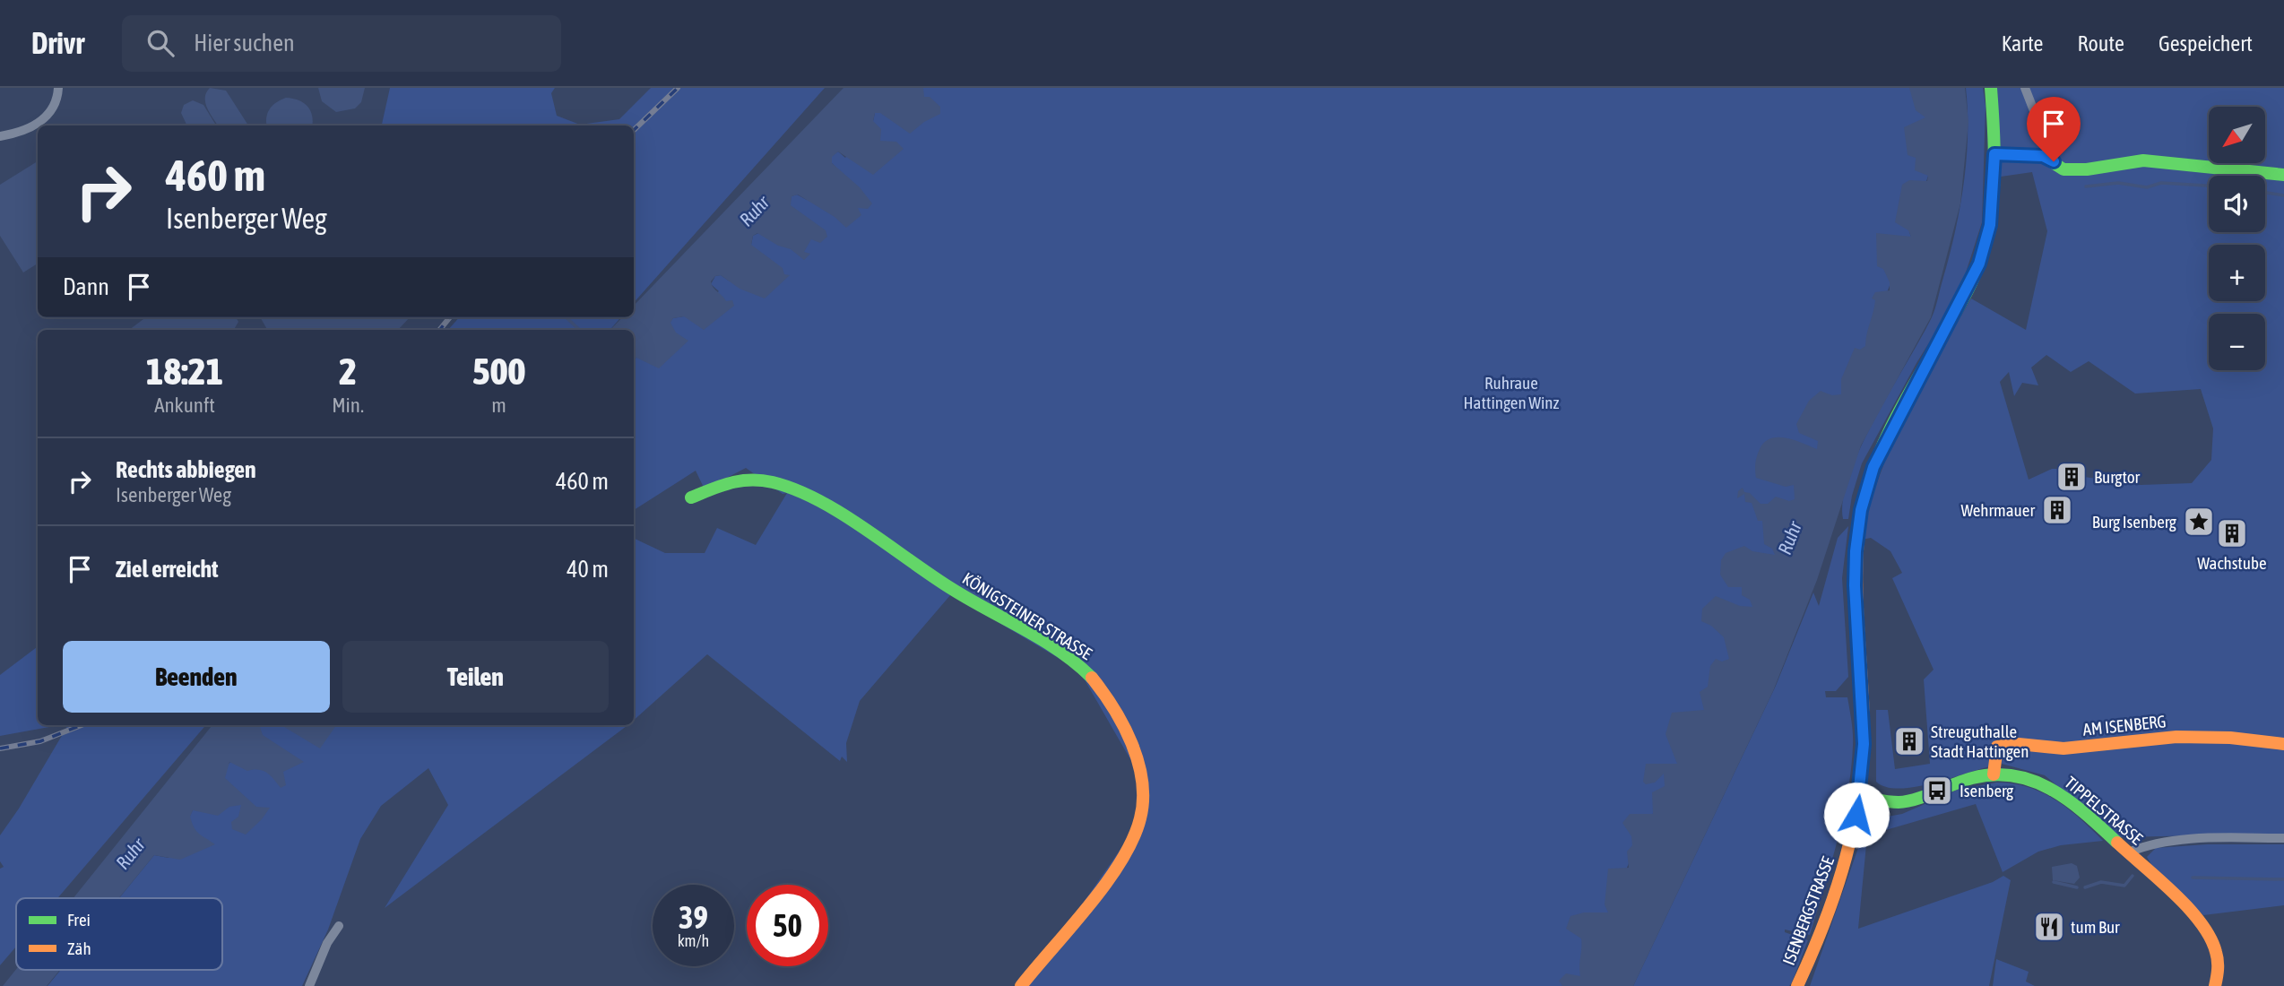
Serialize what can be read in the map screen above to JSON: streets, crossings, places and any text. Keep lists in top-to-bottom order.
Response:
{
  "streets": {
    "street": [
      "KÖNIGSTEINER STRASSE",
      "AM ISENBERG",
      "TIPPELSTRASSE",
      "ISENBERGSTRASSE"
    ]
  },
  "crossings": [
    ["AM ISENBERG", "TIPPELSTRASSE"],
    ["TIPPELSTRASSE", "ISENBERGSTRASSE"]
  ],
  "water": ["Ruhr"],
  "parks": ["Ruhraue Hattingen Winz"],
  "places": {
    "building": [
      "Burgtor",
      "Wehrmauer",
      "Wachstube",
      "Streuguthalle Stadt Hattingen"
    ],
    "place": ["Burg Isenberg"],
    "bus stop": ["Isenberg"],
    "restaurant": ["tum Bur"]
  },
  "legend": ["Frei", "Zäh"],
  "north": "bottom left",
  "page": {
    "header": "Drivr",
    "search": "Hier suchen",
    "nav": ["Karte", "Route", "Gespeichert"],
    "map_buttons": ["+", "−"],
    "turn": ["460 m", "Isenberger Weg"],
    "then": "Dann",
    "eta": [
      "18:21",
      "Ankunft",
      "2",
      "Min.",
      "500",
      "m"
    ],
    "list": [
      {
        "name": "Rechts abbiegen",
        "note": "Isenberger Weg",
        "value": "460 m"
      },
      {
        "name": "Ziel erreicht",
        "value": "40 m"
      }
    ],
    "buttons": ["Beenden", "Teilen"],
    "speed": "39 km/h",
    "limit": "50"
  }
}
